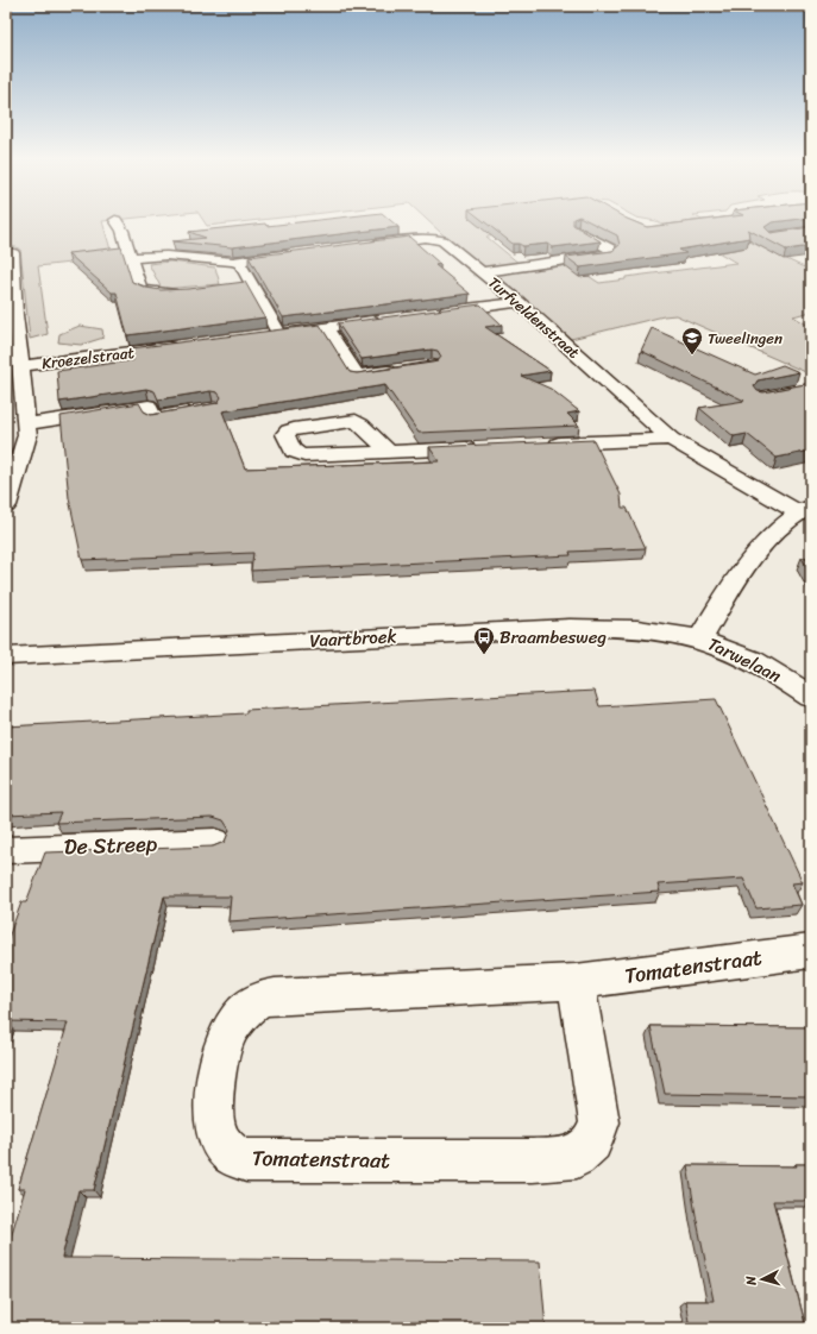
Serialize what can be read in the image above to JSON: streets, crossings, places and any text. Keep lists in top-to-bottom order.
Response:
{
  "streets": {
    "street": [
      "Turfveldenstraat",
      "Kroezelstraat",
      "Vaartbroek",
      "Tarwelaan",
      "De Streep",
      "Tomatenstraat"
    ]
  },
  "crossings": [
    ["Vaartbroek", "Tarwelaan"]
  ],
  "places": {
    "school or university": ["Tweelingen"],
    "bus stop": ["Braambesweg"]
  },
  "north": "left"
}
